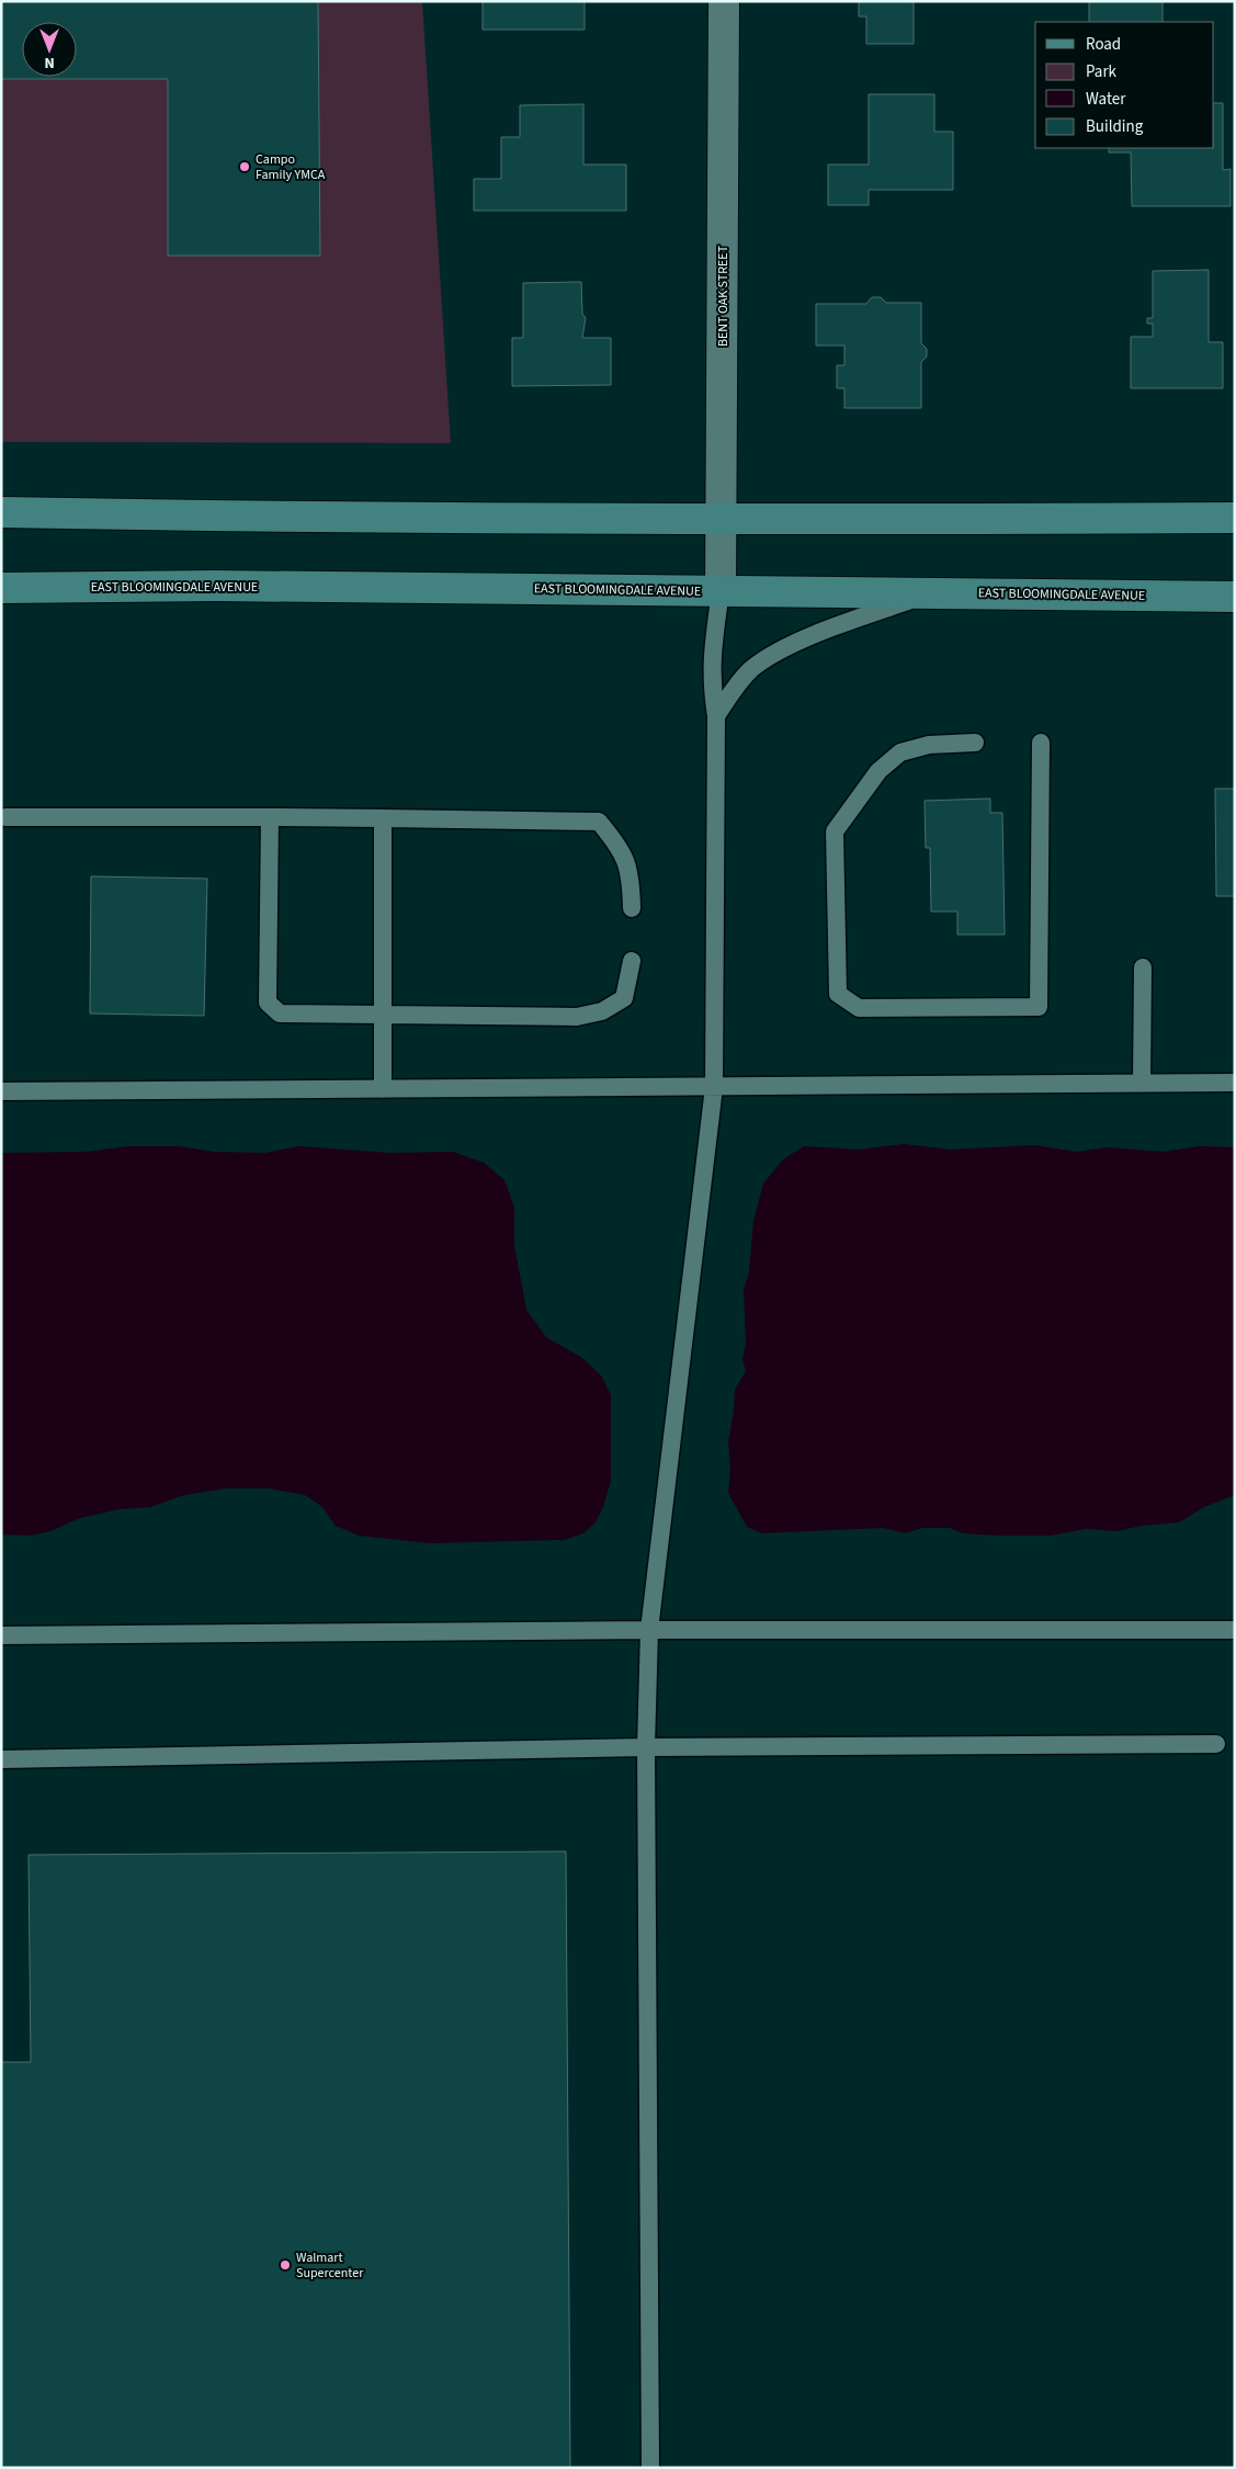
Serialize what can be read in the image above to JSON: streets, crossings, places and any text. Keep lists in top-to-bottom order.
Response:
{
  "streets": {
    "main road": ["EAST BLOOMINGDALE AVENUE"],
    "street": ["BENT OAK STREET"]
  },
  "crossings": [
    ["BENT OAK STREET", "EAST BLOOMINGDALE AVENUE"]
  ],
  "places": ["Campo Family YMCA", "Walmart Supercenter"],
  "legend": [
    "Road",
    "Park",
    "Water",
    "Building"
  ],
  "north": "bottom"
}
